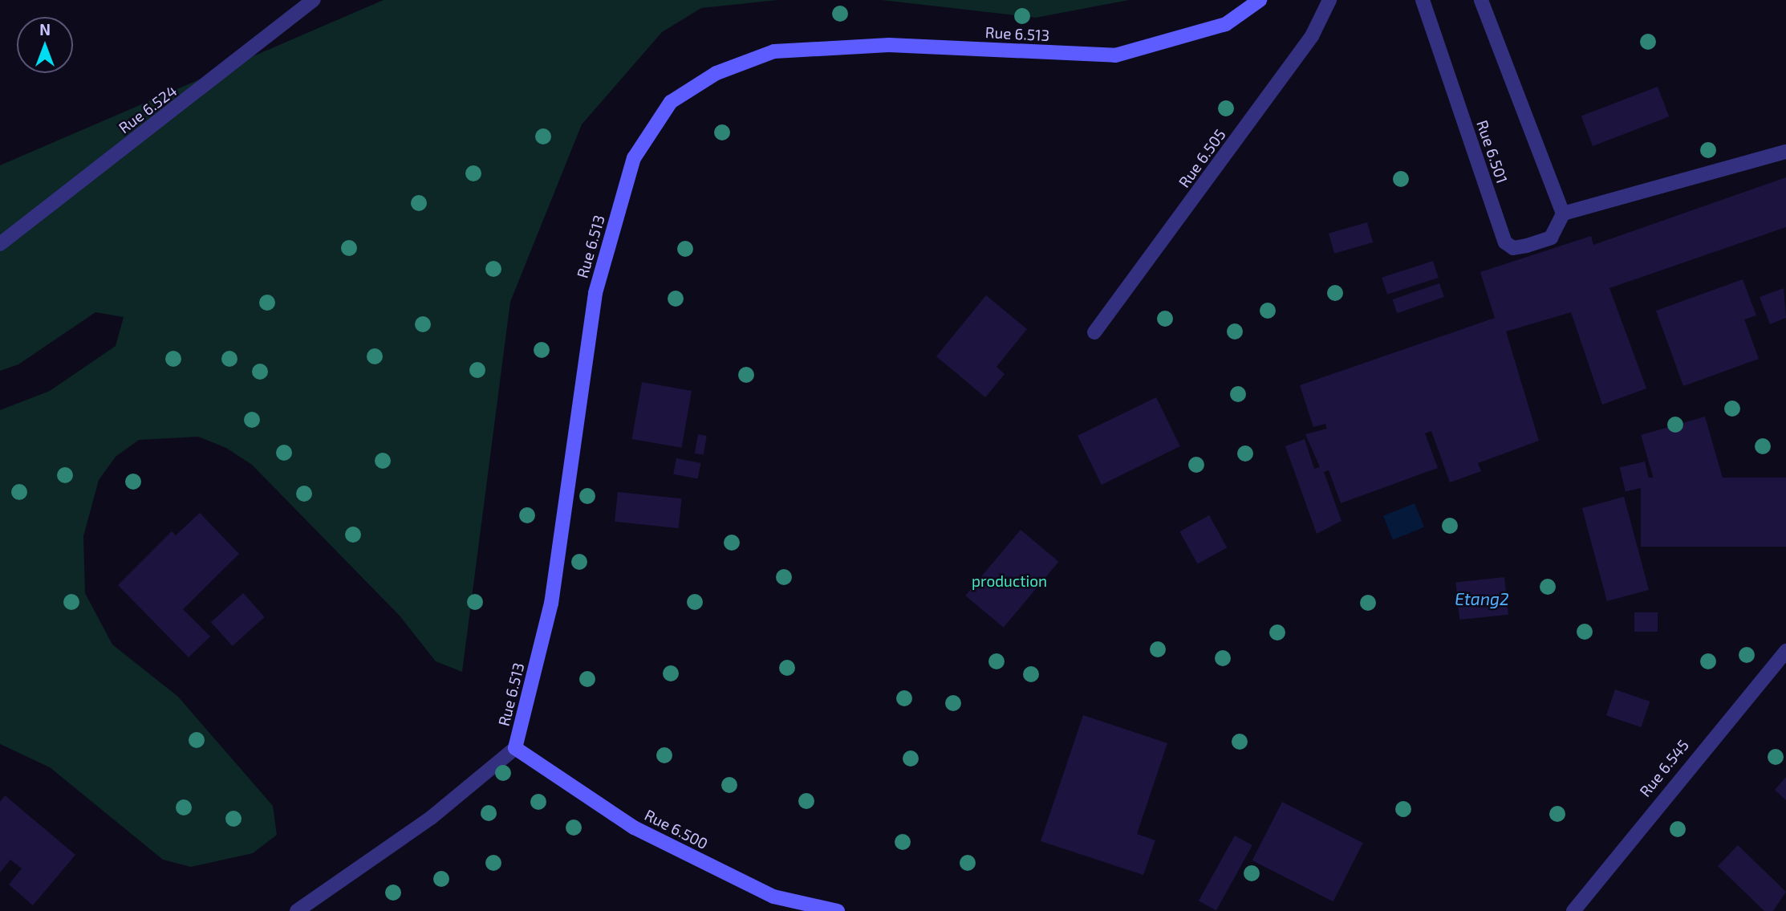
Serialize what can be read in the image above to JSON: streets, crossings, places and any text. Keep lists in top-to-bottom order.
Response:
{
  "streets": {
    "street": [
      "Rue 6.513",
      "Rue 6.524",
      "Rue 6.501",
      "Rue 6.505",
      "Rue 6.545",
      "Rue 6.500"
    ]
  },
  "crossings": [
    ["Rue 6.513", "Rue 6.500"]
  ],
  "water": ["Etang2"],
  "parks": ["production"],
  "north": "top"
}
